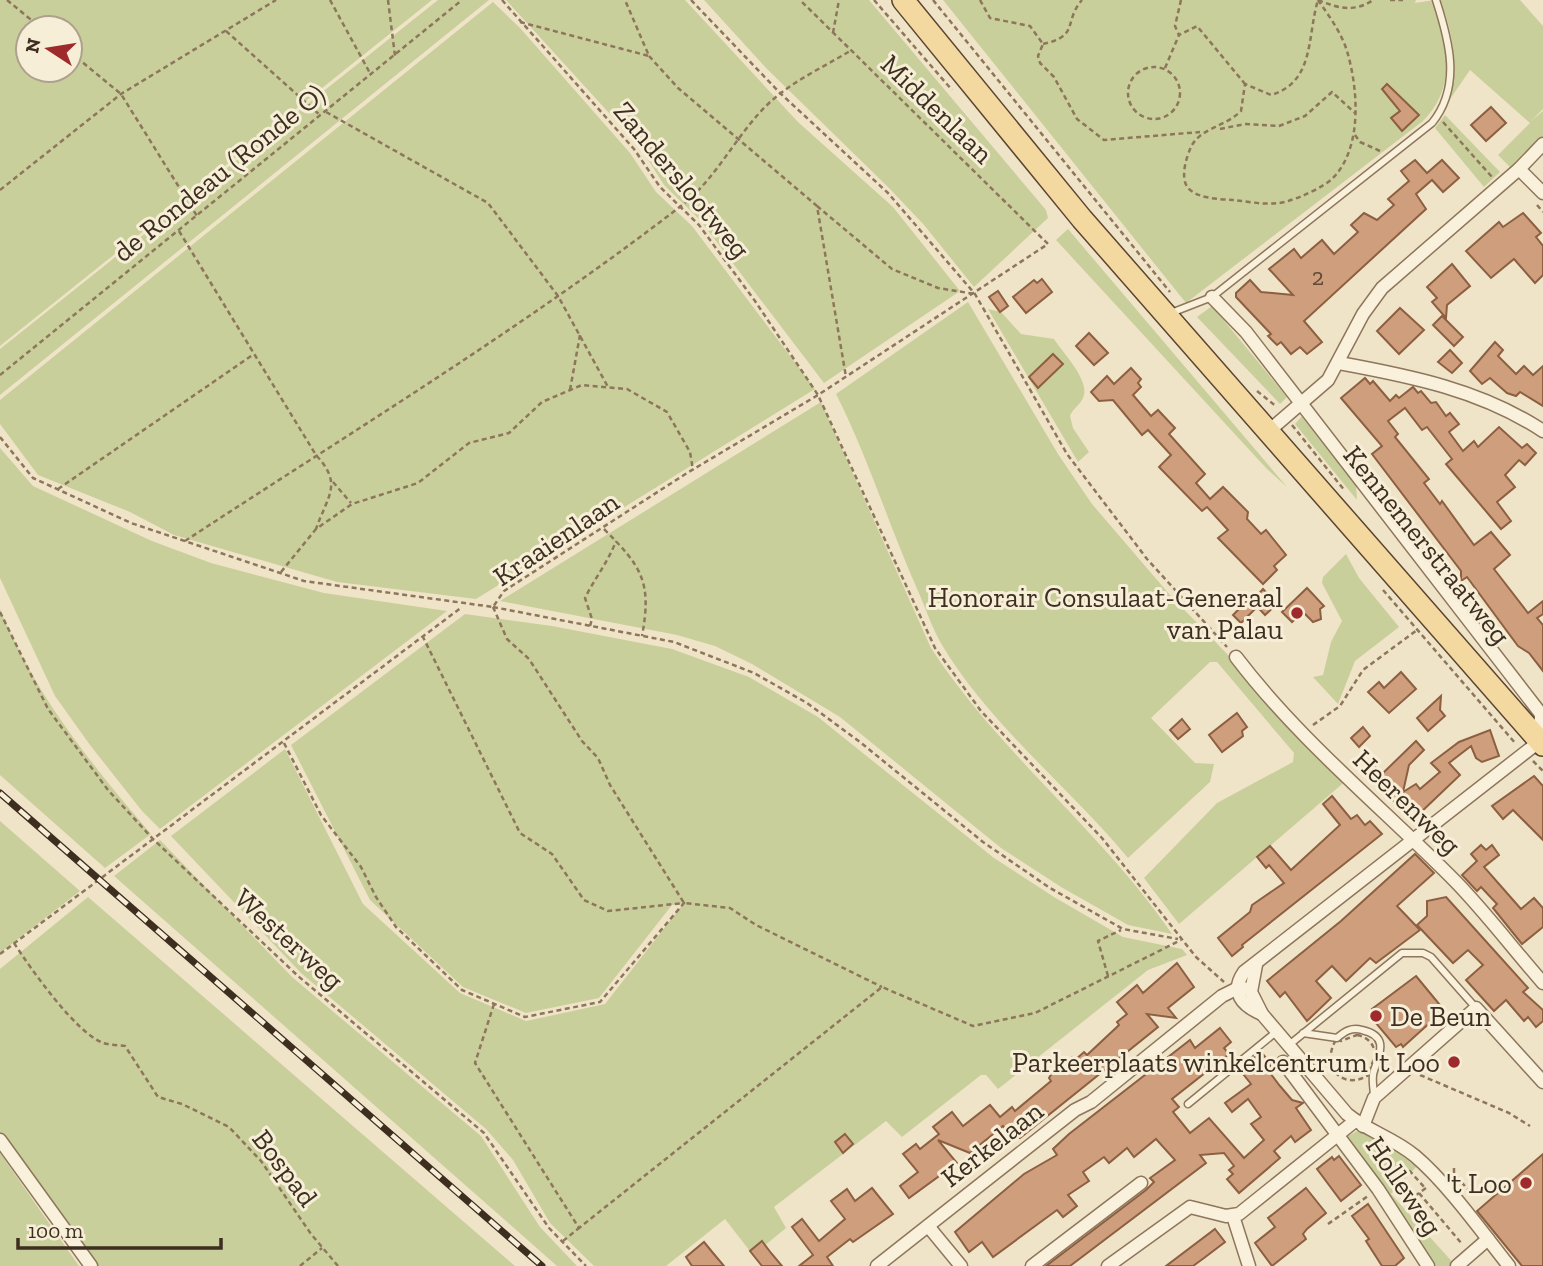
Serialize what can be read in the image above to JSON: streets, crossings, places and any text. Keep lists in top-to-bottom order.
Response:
{
  "streets": {
    "main road": ["Kennemerstraatweg"],
    "street": ["Heerenweg", "Kerkelaan", "Holleweg"],
    "path": [
      "Middenlaan",
      "de Rondeau (Ronde O)",
      "Zanderslootweg",
      "Kraaienlaan",
      "Westerweg",
      "Bospad"
    ]
  },
  "crossings": [
    ["Middenlaan", "Kraaienlaan"],
    ["Zanderslootweg", "Kraaienlaan"],
    ["Zanderslootweg", "Kerkelaan"],
    ["Kraaienlaan", "Westerweg"],
    ["Kraaienlaan", "Bospad"],
    ["Kennemerstraatweg", "Kerkelaan"],
    ["Heerenweg", "Kerkelaan"]
  ],
  "places": [
    "Honorair Consulaat-Generaal van Palau",
    "De Beun",
    "Parkeerplaats winkelcentrum 't Loo",
    "'t Loo"
  ],
  "house_numbers": ["2"],
  "scale_bar": "100 m",
  "north": "left"
}
